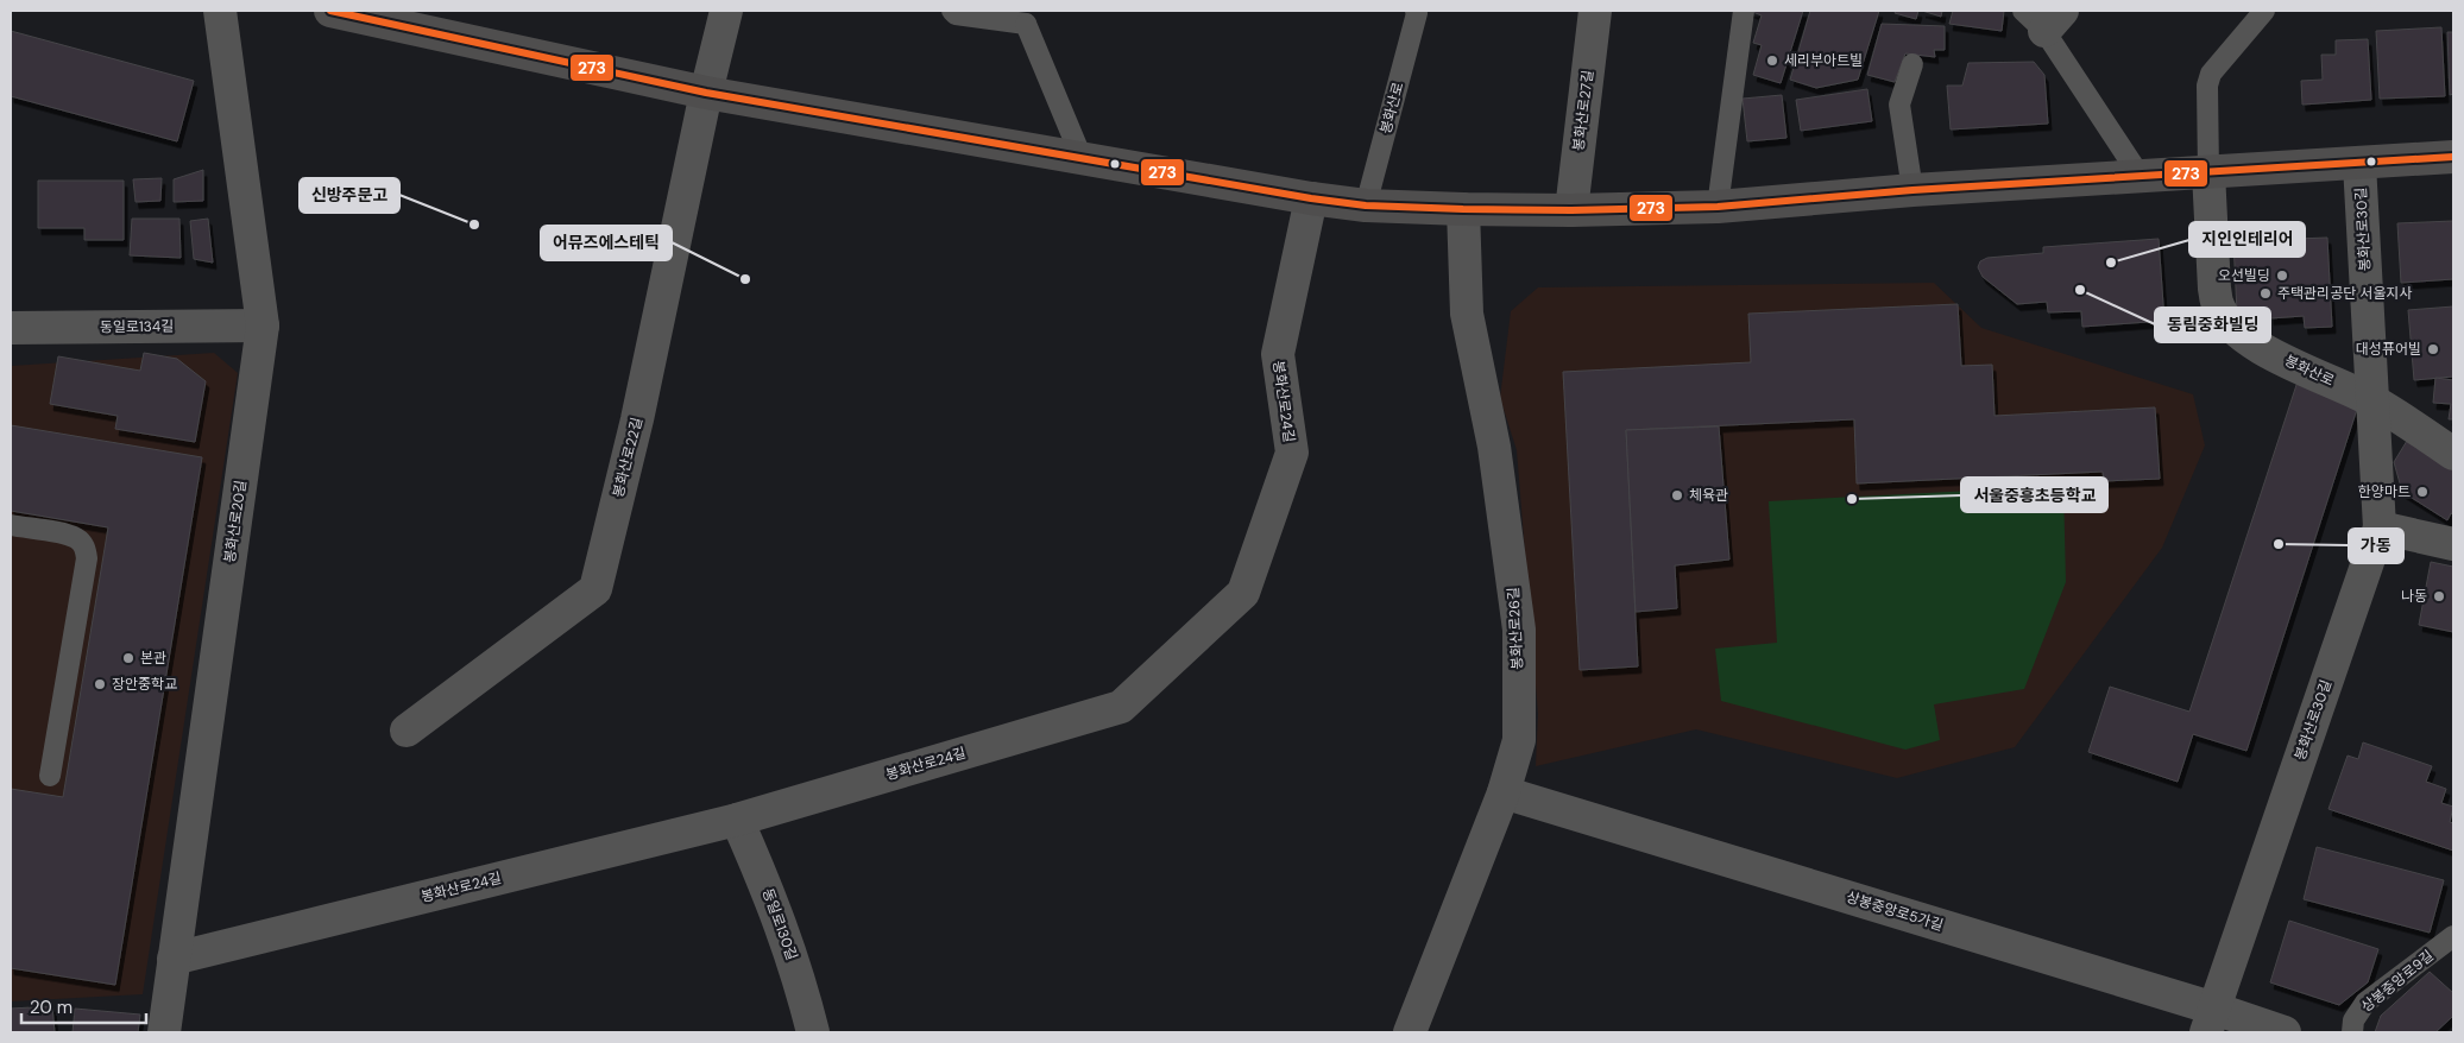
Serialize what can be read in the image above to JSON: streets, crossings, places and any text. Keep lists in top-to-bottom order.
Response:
{
  "streets": {
    "street": [
      "봉화산로",
      "봉화산로27길",
      "봉화산로30길",
      "동일로134길",
      "봉화산로24길",
      "봉화산로22길",
      "봉화산로20길",
      "봉화산로26길",
      "상봉중앙로5가길",
      "동일로130길"
    ],
    "lane": ["상봉중앙로9길"]
  },
  "crossings": [
    ["봉화산로", "봉화산로30길"],
    ["봉화산로30길", "상봉중앙로5가길"],
    ["동일로134길", "봉화산로20길"],
    ["봉화산로24길", "봉화산로20길"],
    ["봉화산로24길", "동일로130길"],
    ["봉화산로26길", "상봉중앙로5가길"]
  ],
  "places": [
    "세리부아트빌",
    "신방주문고",
    "지인인테리어",
    "오선빌딩",
    "어뮤즈에스테틱",
    "동림중화빌딩",
    "주택관리공단 서울지사",
    "대성퓨어빌",
    "한양마트",
    "체육관",
    "서울중흥초등학교",
    "가동",
    "나동",
    "본관",
    "장안중학교"
  ],
  "lines": ["transit line 273"],
  "scale_bar": "20 m"
}
